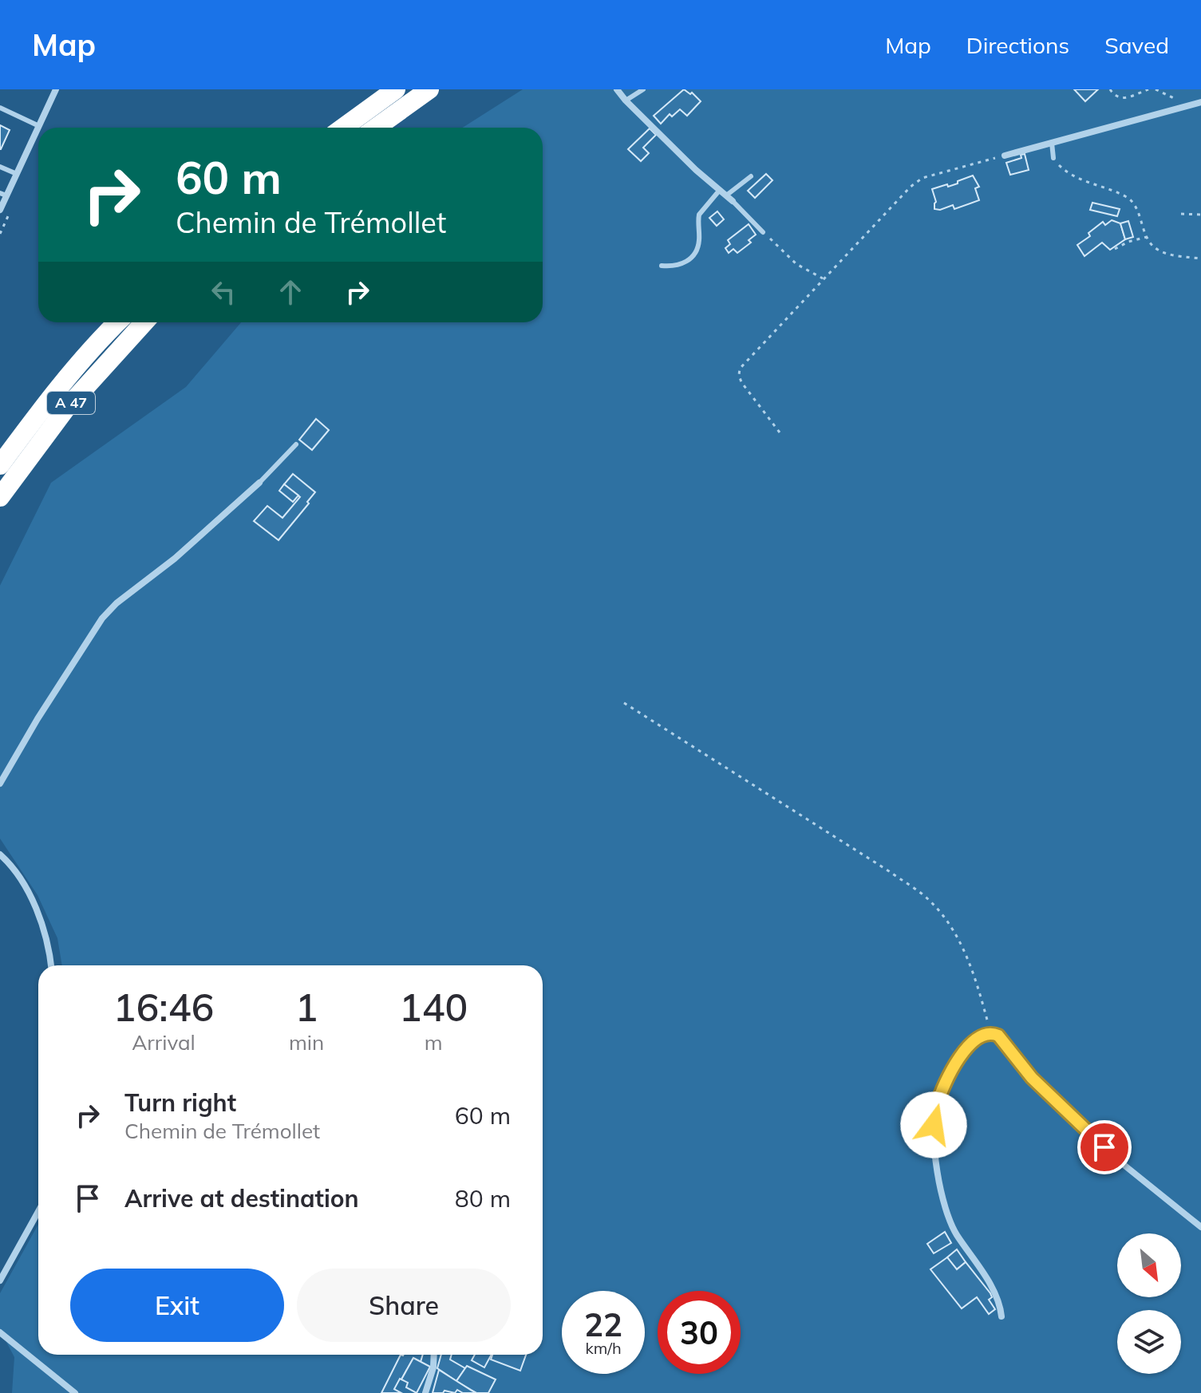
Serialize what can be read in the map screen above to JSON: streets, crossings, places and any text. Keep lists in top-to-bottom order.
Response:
{
  "streets": {
    "highway": ["A 47"]
  },
  "north": "bottom right",
  "page": {
    "header": "Map",
    "nav": ["Map", "Directions", "Saved"],
    "turn": ["60 m", "Chemin de Trémollet"],
    "eta": [
      "16:46",
      "Arrival",
      "1",
      "min",
      "140",
      "m"
    ],
    "list": [
      {
        "name": "Turn right",
        "note": "Chemin de Trémollet",
        "value": "60 m"
      },
      {
        "name": "Arrive at destination",
        "value": "80 m"
      }
    ],
    "buttons": ["Exit", "Share"],
    "speed": "22 km/h",
    "limit": "30"
  }
}
